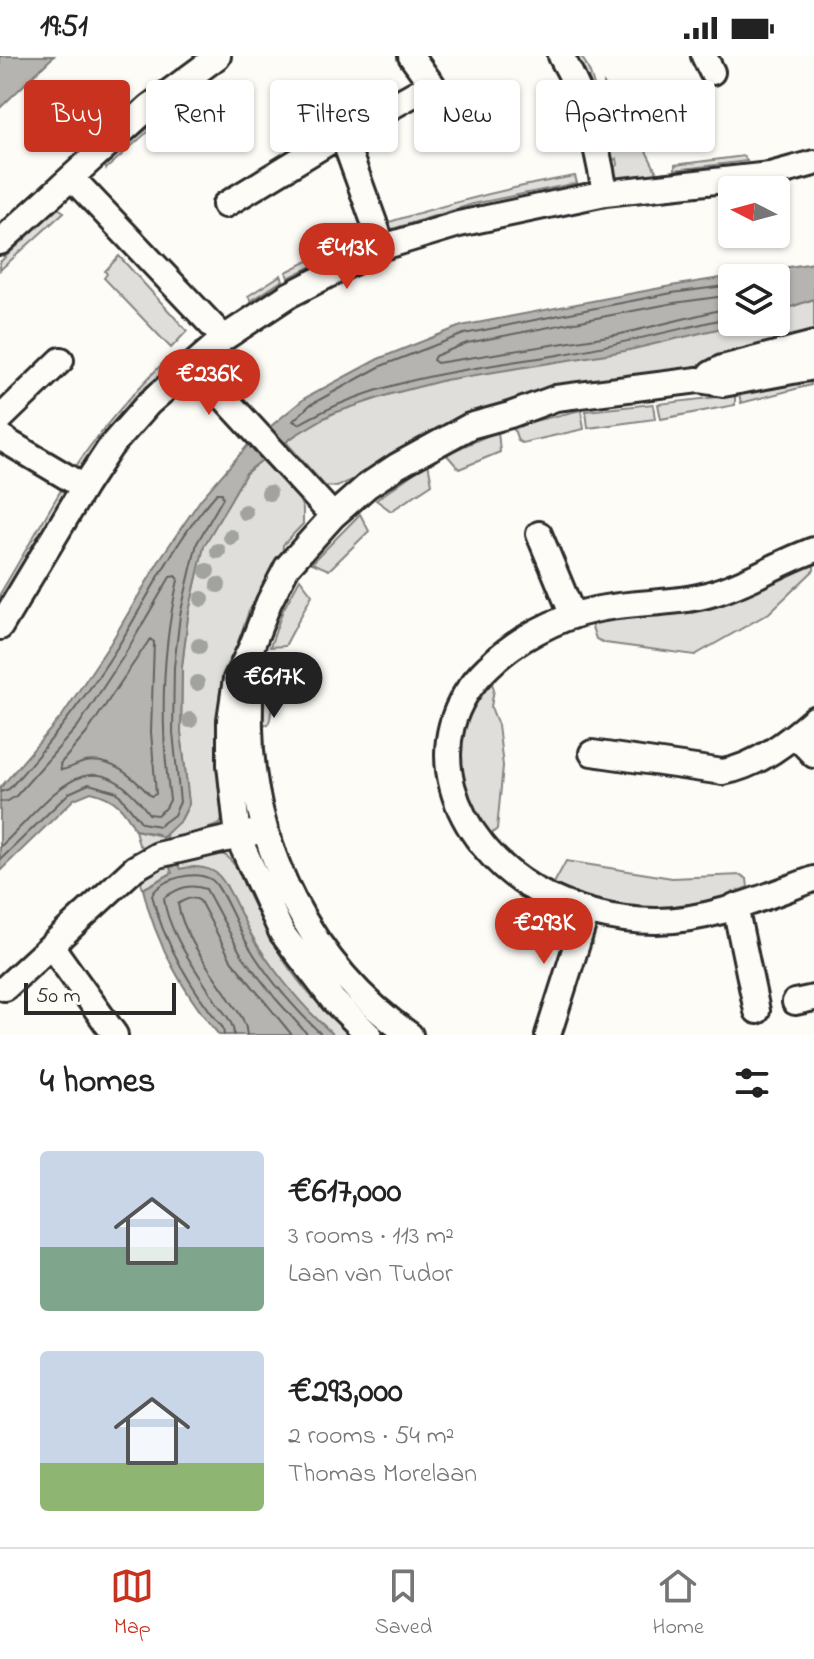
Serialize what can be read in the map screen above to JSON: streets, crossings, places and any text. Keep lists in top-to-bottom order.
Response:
{
  "scale_bar": "50 m",
  "north": "left",
  "page": {
    "status": "19:51",
    "chip": [
      "Buy",
      "Rent",
      "Filters",
      "New",
      "Apartment"
    ],
    "price": [
      "€413K",
      "€236K",
      "€617K",
      "€293K"
    ],
    "scale": "50 m",
    "heading": "4 homes",
    "list": [
      {
        "name": "€617,000",
        "note": "3 rooms · 113 m² · Laan van Tudor"
      },
      {
        "name": "€293,000",
        "note": "2 rooms · 54 m² · Thomas Morelaan"
      }
    ],
    "tabs": ["Map", "Saved", "Home"]
  }
}
